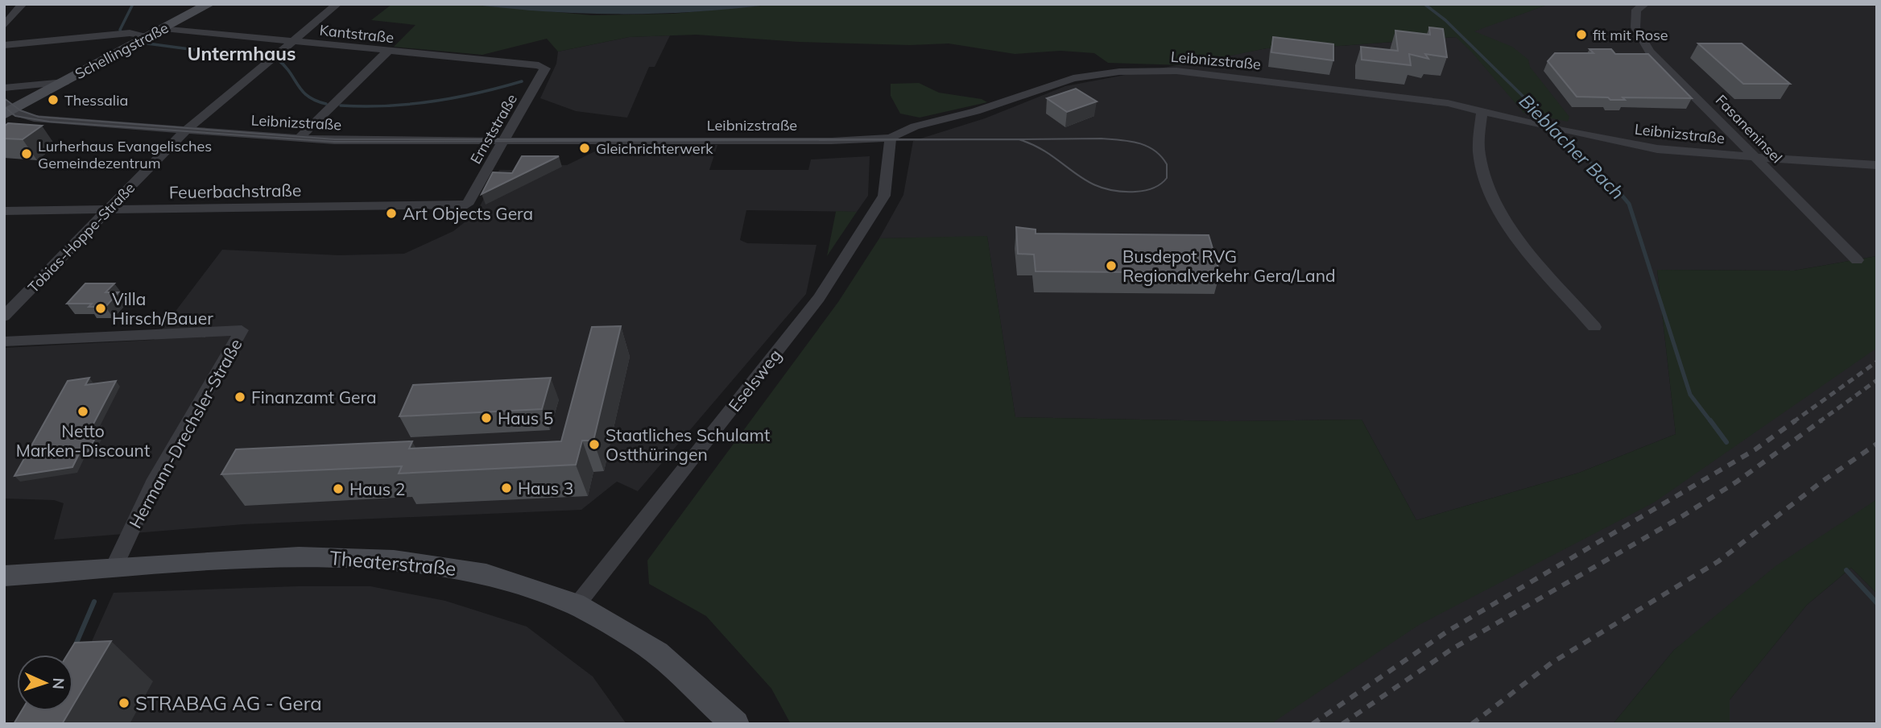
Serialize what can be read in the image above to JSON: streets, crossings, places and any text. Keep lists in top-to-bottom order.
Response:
{
  "streets": {
    "main road": ["Schellingstraße", "Theaterstraße"],
    "street": [
      "Kantstraße",
      "Leibnizstraße",
      "Ernststraße",
      "Fasaneninsel",
      "Feuerbachstraße",
      "Tobias-Hoppe-Straße",
      "Eselsweg",
      "Hermann-Drechsler-Straße"
    ]
  },
  "crossings": [
    ["Kantstraße", "Schellingstraße"],
    ["Kantstraße", "Ernststraße"],
    ["Kantstraße", "Tobias-Hoppe-Straße"],
    ["Schellingstraße", "Leibnizstraße"],
    ["Leibnizstraße", "Ernststraße"],
    ["Leibnizstraße", "Fasaneninsel"],
    ["Leibnizstraße", "Tobias-Hoppe-Straße"],
    ["Leibnizstraße", "Eselsweg"],
    ["Ernststraße", "Feuerbachstraße"],
    ["Feuerbachstraße", "Tobias-Hoppe-Straße"],
    ["Eselsweg", "Theaterstraße"],
    ["Hermann-Drechsler-Straße", "Theaterstraße"]
  ],
  "districts": ["Untermhaus"],
  "water": ["Bieblacher Bach"],
  "places": [
    "fit mit Rose",
    "Thessalia",
    "Gleichrichterwerk",
    "Lurherhaus Evangelisches Gemeindezentrum",
    "Art Objects Gera",
    "Busdepot RVG Regionalverkehr Gera/Land",
    "Villa Hirsch/Bauer",
    "Finanzamt Gera",
    "Netto Marken-Discount",
    "Haus 5",
    "Staatliches Schulamt Ostthüringen",
    "Haus 3",
    "Haus 2",
    "STRABAG AG - Gera"
  ],
  "north": "right"
}
